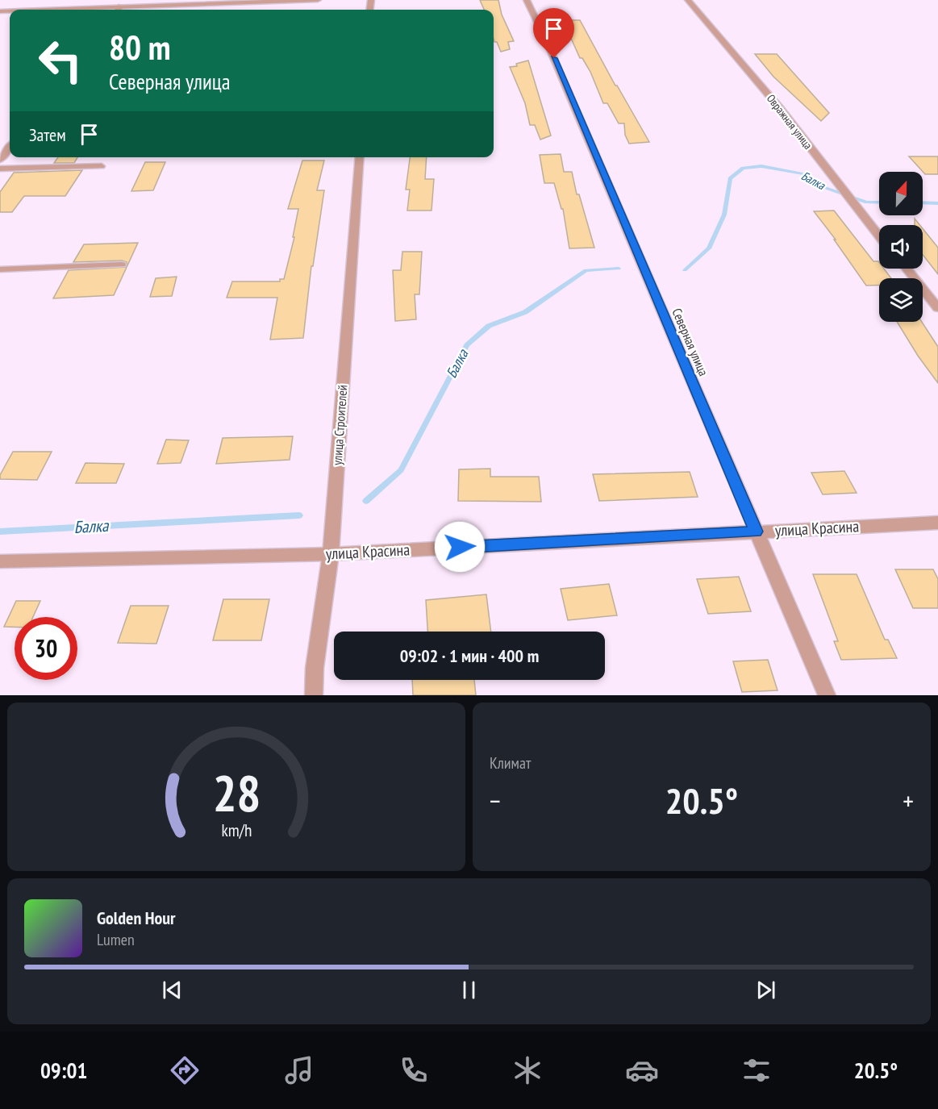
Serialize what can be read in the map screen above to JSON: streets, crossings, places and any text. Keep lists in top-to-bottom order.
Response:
{
  "streets": {
    "street": [
      "Овражная улица",
      "Северная улица",
      "улица Строителей",
      "улица Красина"
    ]
  },
  "crossings": [
    ["Северная улица", "улица Красина"],
    ["улица Строителей", "улица Красина"]
  ],
  "water": ["Балка"],
  "north": "top",
  "page": {
    "turn": ["80 m", "Северная улица"],
    "then": "Затем",
    "limit": "30",
    "trip": "09:02 · 1 мин · 400 m",
    "tile": "Климат",
    "heat": ["−", "20.5°", "+"],
    "song": ["Golden Hour", "Lumen"],
    "tabs": ["09:01", "20.5°"],
    "gauge": ["28", "km/h"]
  }
}
